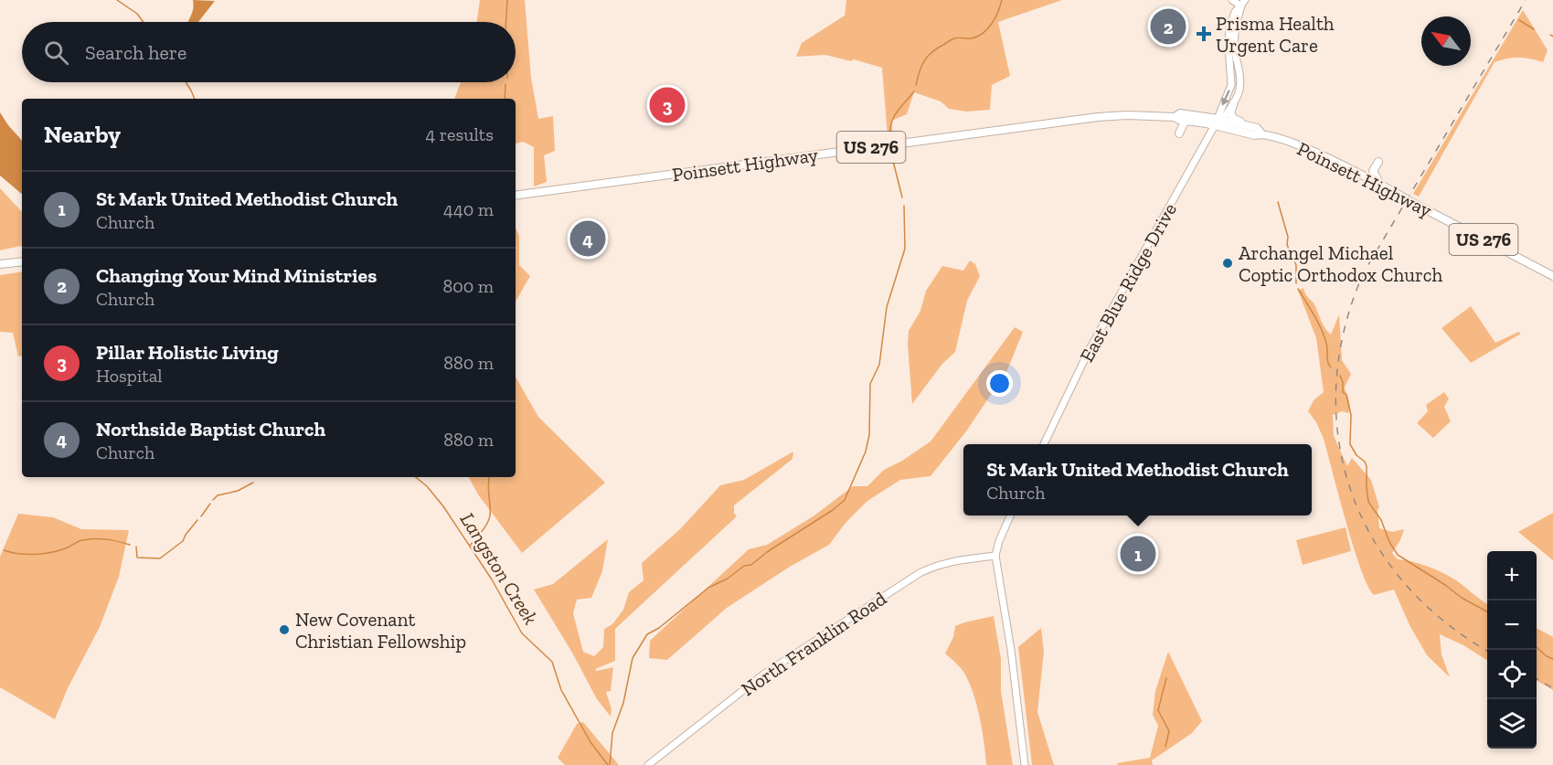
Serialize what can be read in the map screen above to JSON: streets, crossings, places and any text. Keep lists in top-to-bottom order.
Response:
{
  "streets": {
    "highway": ["US 276", "Poinsett Highway"],
    "main road": ["East Blue Ridge Drive", "North Franklin Road"]
  },
  "crossings": [
    ["Poinsett Highway", "East Blue Ridge Drive"]
  ],
  "water": ["Langston Creek"],
  "places": {
    "health": ["Prisma Health Urgent Care"],
    "other": ["Archangel Michael Coptic Orthodox Church", "New Covenant Christian Fellowship"]
  },
  "north": "top left",
  "page": {
    "pins": [
      "2",
      "3",
      "4",
      "1"
    ],
    "search": "Search here",
    "heading": ["Nearby", "4 results"],
    "list": [
      {
        "mark": "1",
        "name": "St Mark United Methodist Church",
        "note": "Church",
        "value": "440 m"
      },
      {
        "mark": "2",
        "name": "Changing Your Mind Ministries",
        "note": "Church",
        "value": "800 m"
      },
      {
        "mark": "3",
        "name": "Pillar Holistic Living",
        "note": "Hospital",
        "value": "880 m"
      },
      {
        "mark": "4",
        "name": "Northside Baptist Church",
        "note": "Church",
        "value": "880 m"
      }
    ],
    "popup": ["St Mark United Methodist Church", "Church"],
    "map_buttons": ["+", "−"]
  }
}
